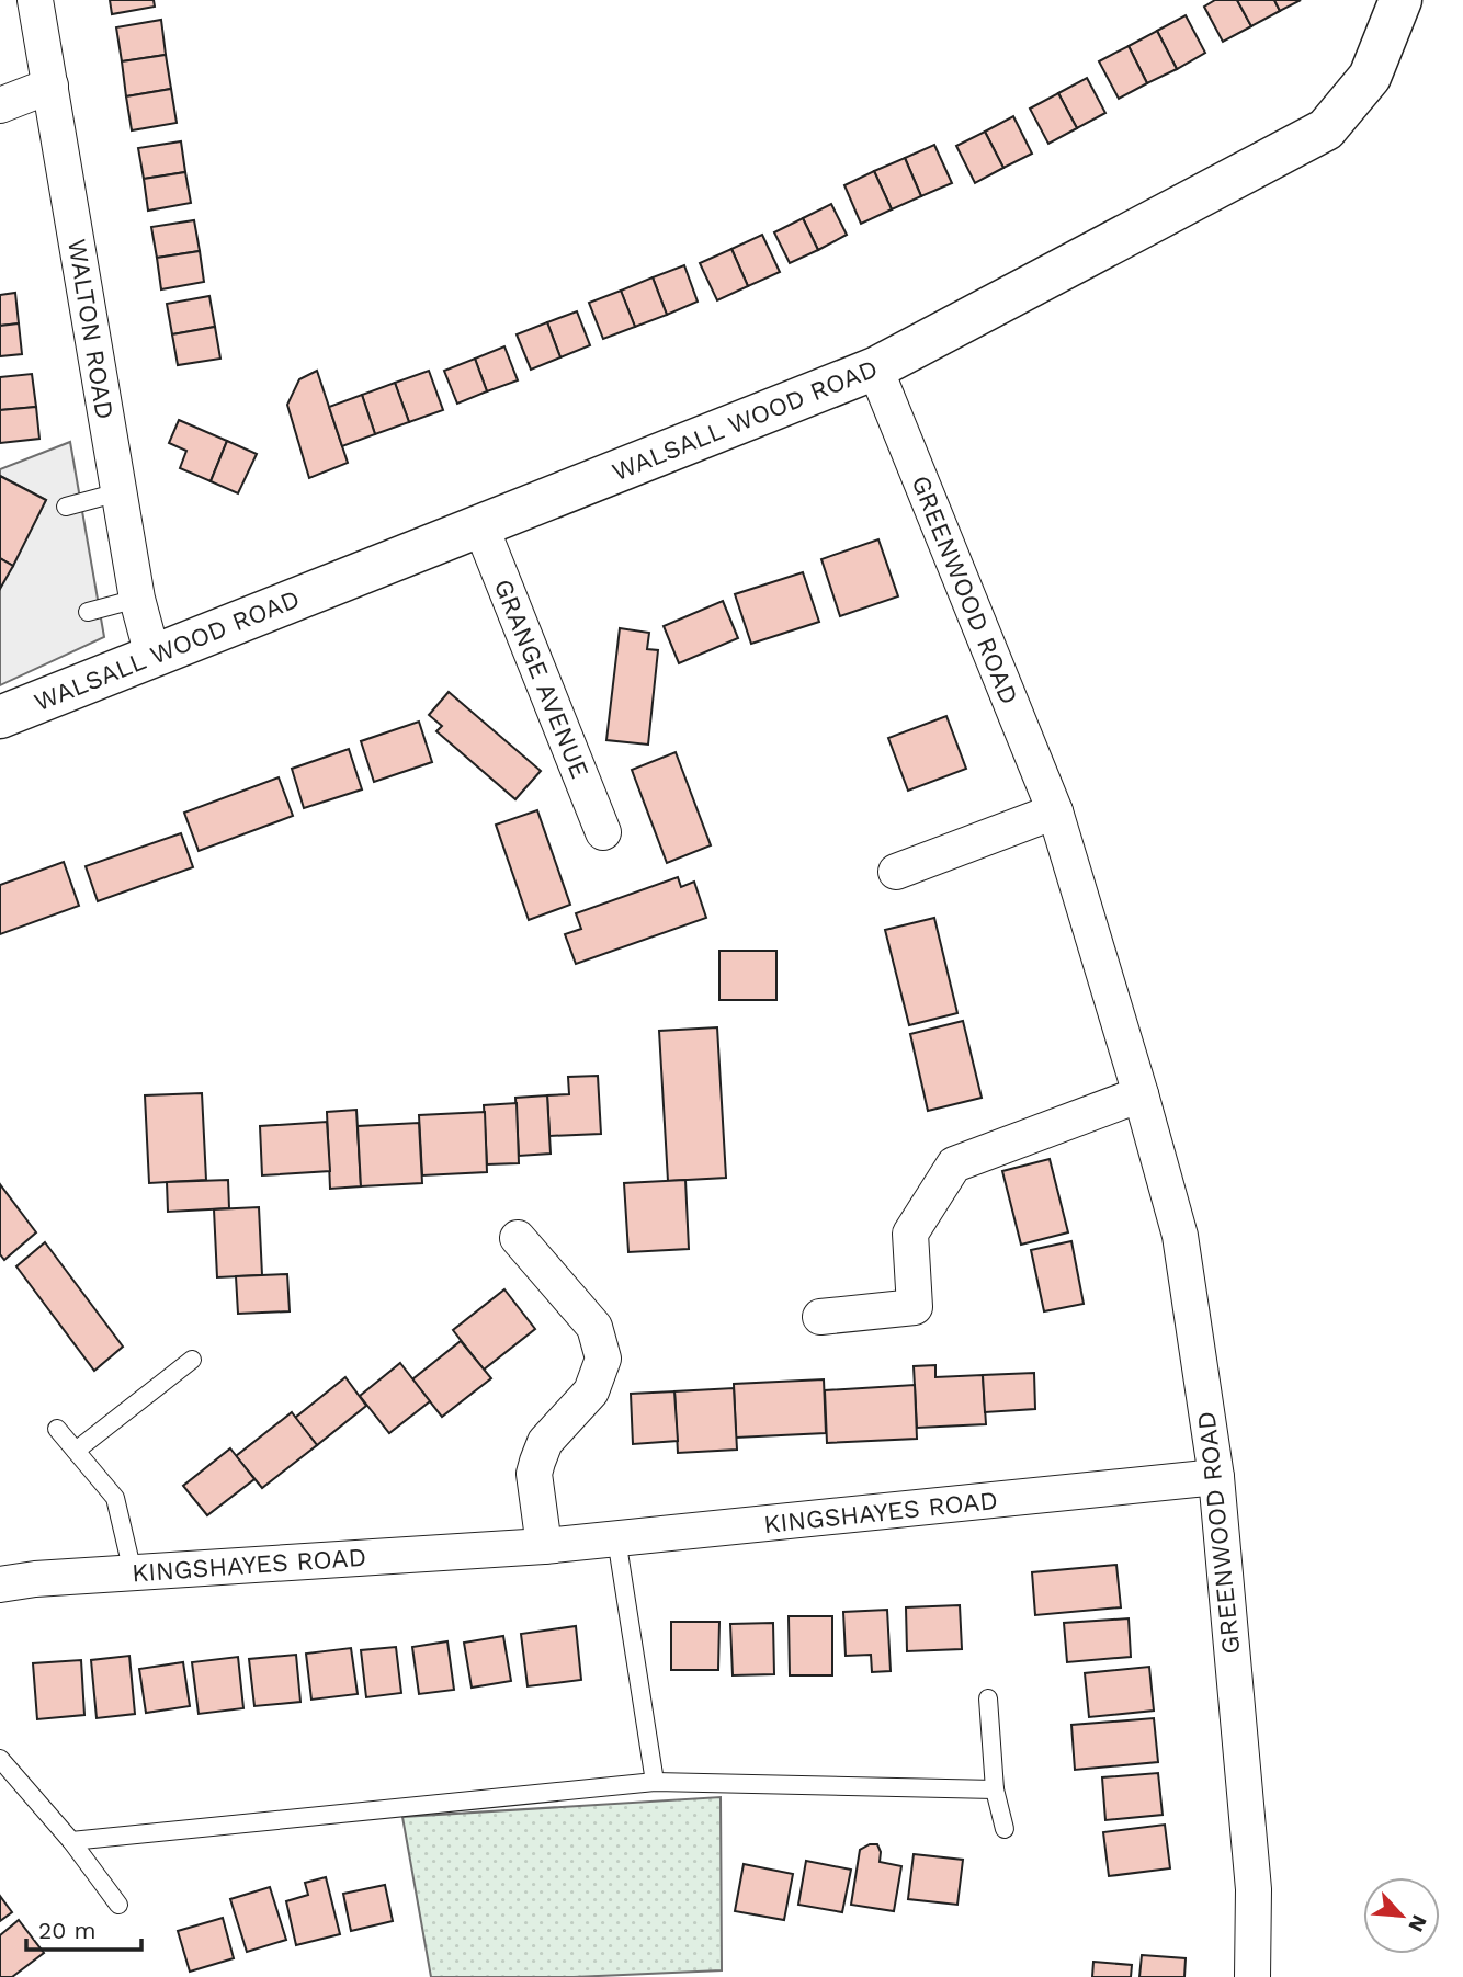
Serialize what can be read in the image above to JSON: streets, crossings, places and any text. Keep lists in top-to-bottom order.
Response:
{
  "streets": {
    "street": [
      "WALTON ROAD",
      "WALSALL WOOD ROAD",
      "GREENWOOD ROAD",
      "GRANGE AVENUE",
      "KINGSHAYES ROAD"
    ]
  },
  "crossings": [
    ["WALTON ROAD", "WALSALL WOOD ROAD"],
    ["WALSALL WOOD ROAD", "GREENWOOD ROAD"],
    ["WALSALL WOOD ROAD", "GRANGE AVENUE"],
    ["GREENWOOD ROAD", "KINGSHAYES ROAD"]
  ],
  "scale_bar": "20 m",
  "north": "bottom right"
}
